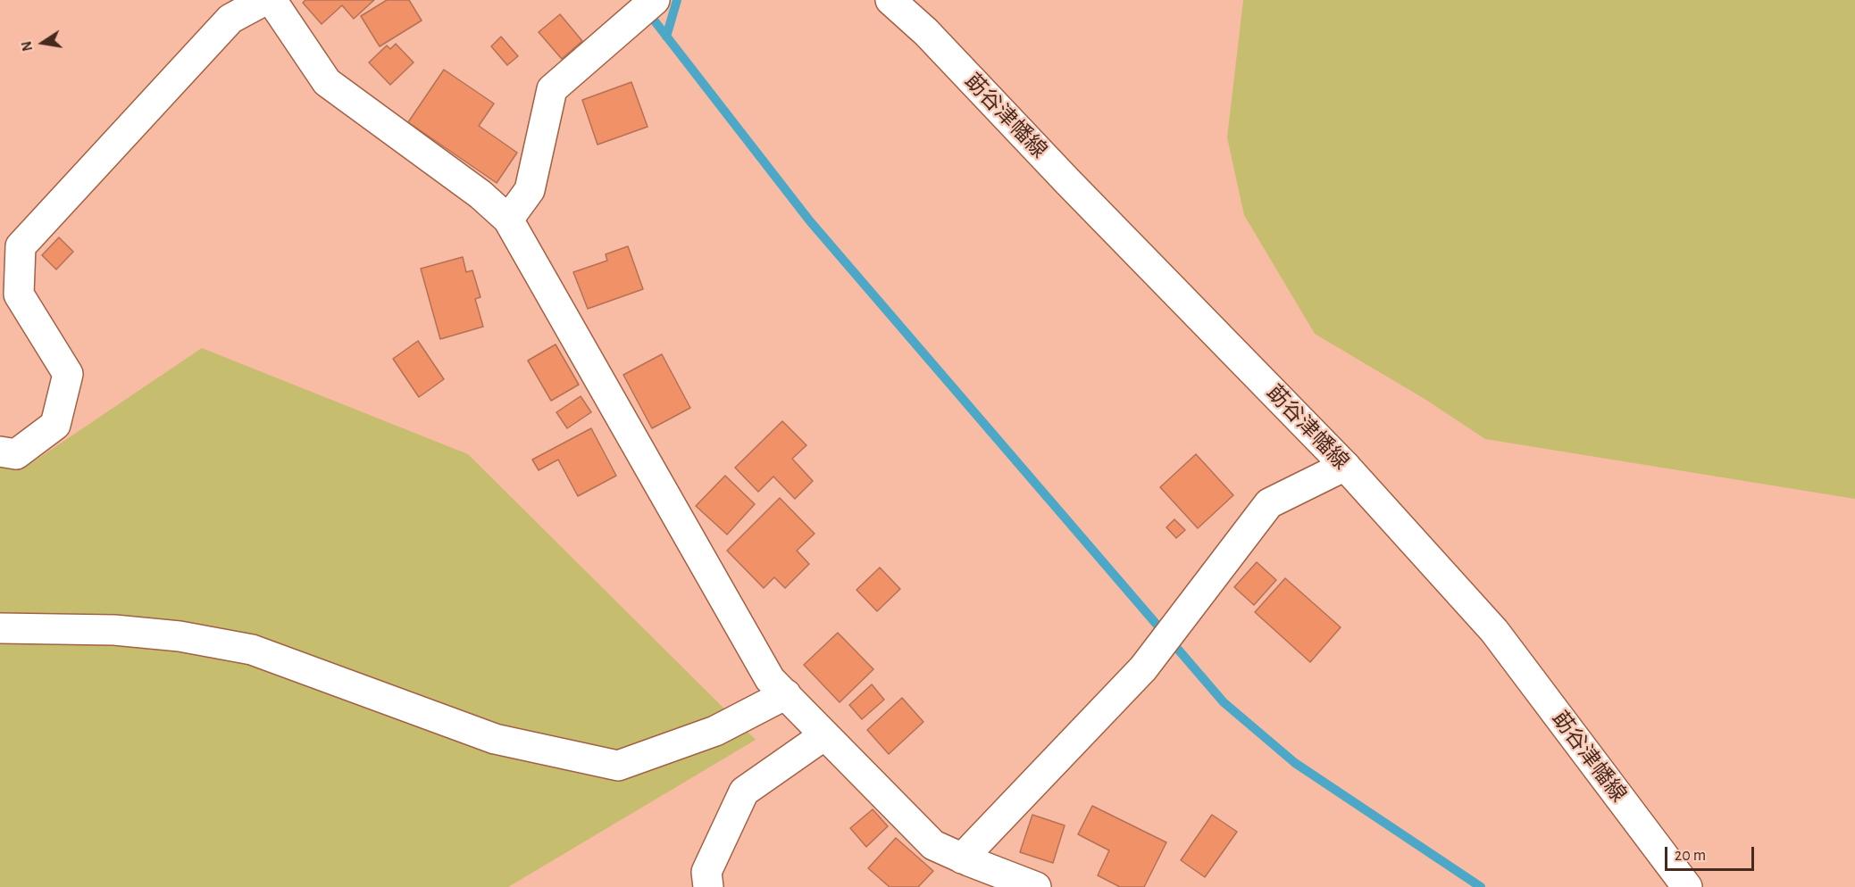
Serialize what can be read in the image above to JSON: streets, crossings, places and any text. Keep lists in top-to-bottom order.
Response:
{
  "streets": {
    "street": ["莇谷津幡線"]
  },
  "scale_bar": "20 m",
  "north": "left"
}
